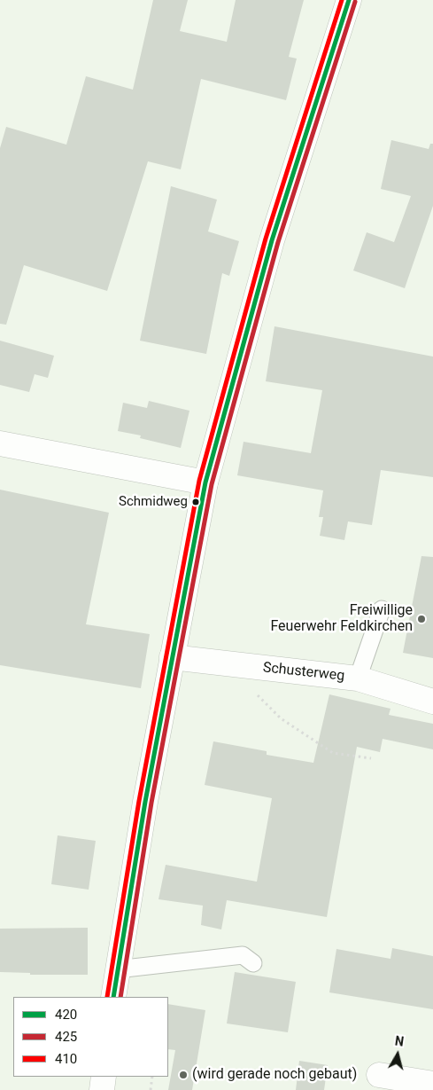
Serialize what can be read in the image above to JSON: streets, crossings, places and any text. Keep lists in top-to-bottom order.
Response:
{
  "streets": {
    "main road": ["Schusterweg"]
  },
  "places": ["Schmidweg", "Freiwillige Feuerwehr Feldkirchen", "(wird gerade noch gebaut)"],
  "lines": ["transit line 420", "transit line 410", "transit line 425"],
  "legend": ["420", "425", "410"],
  "north": "top"
}
